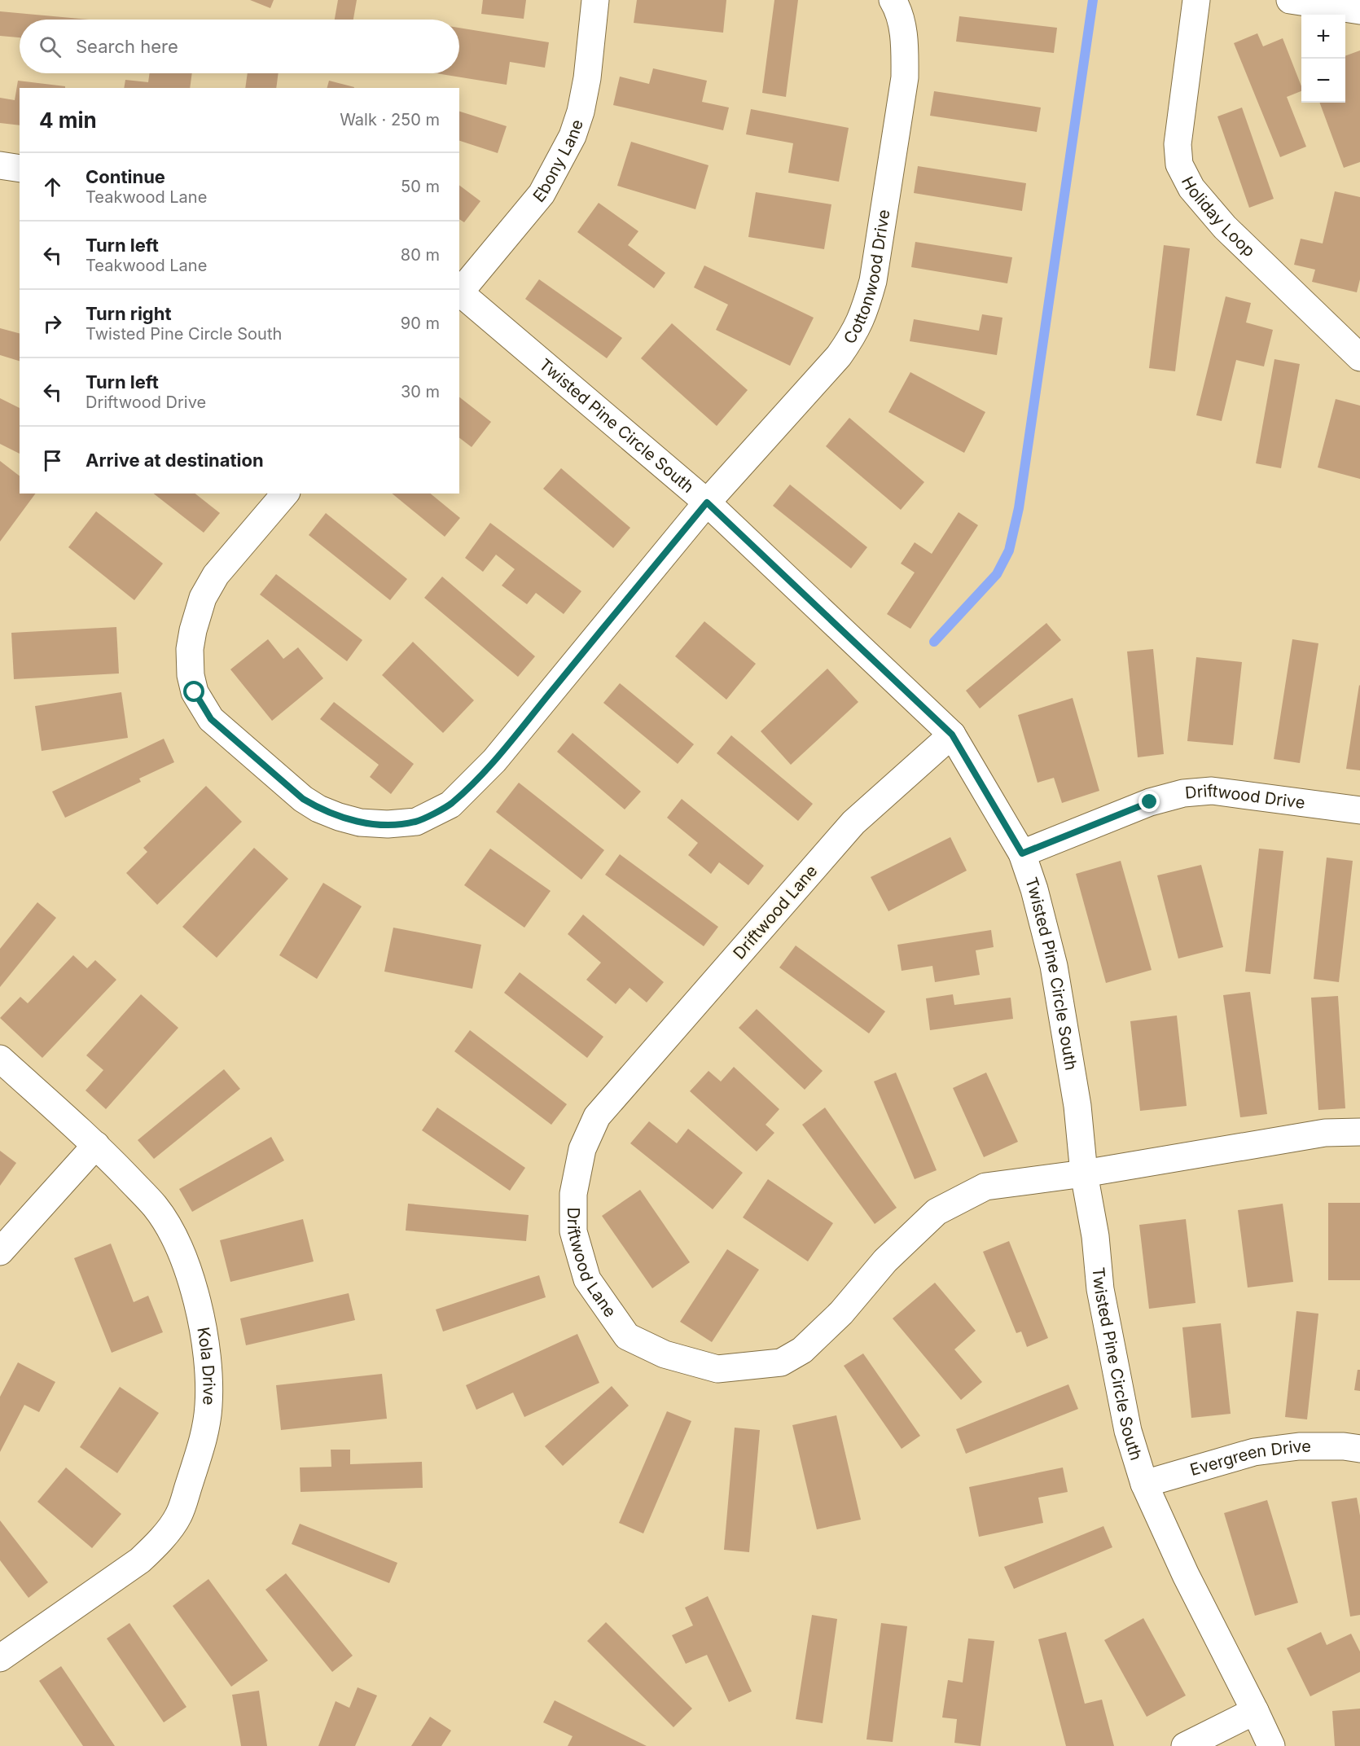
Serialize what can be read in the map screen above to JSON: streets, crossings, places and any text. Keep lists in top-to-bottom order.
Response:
{
  "streets": {
    "street": [
      "Ebony Lane",
      "Holiday Loop",
      "Cottonwood Drive",
      "Twisted Pine Circle South",
      "Driftwood Drive",
      "Driftwood Lane",
      "Kola Drive",
      "Evergreen Drive"
    ]
  },
  "crossings": [
    ["Cottonwood Drive", "Twisted Pine Circle South"],
    ["Twisted Pine Circle South", "Driftwood Drive"],
    ["Twisted Pine Circle South", "Driftwood Lane"],
    ["Twisted Pine Circle South", "Evergreen Drive"]
  ],
  "page": {
    "map_buttons": ["+", "−"],
    "search": "Search here",
    "heading": ["4 min", "Walk · 250 m"],
    "list": [
      ["Continue", "Teakwood Lane", "50 m"],
      ["Turn left", "Teakwood Lane", "80 m"],
      ["Turn right", "Twisted Pine Circle South", "90 m"],
      ["Turn left", "Driftwood Drive", "30 m"],
      "Arrive at destination"
    ]
  }
}
